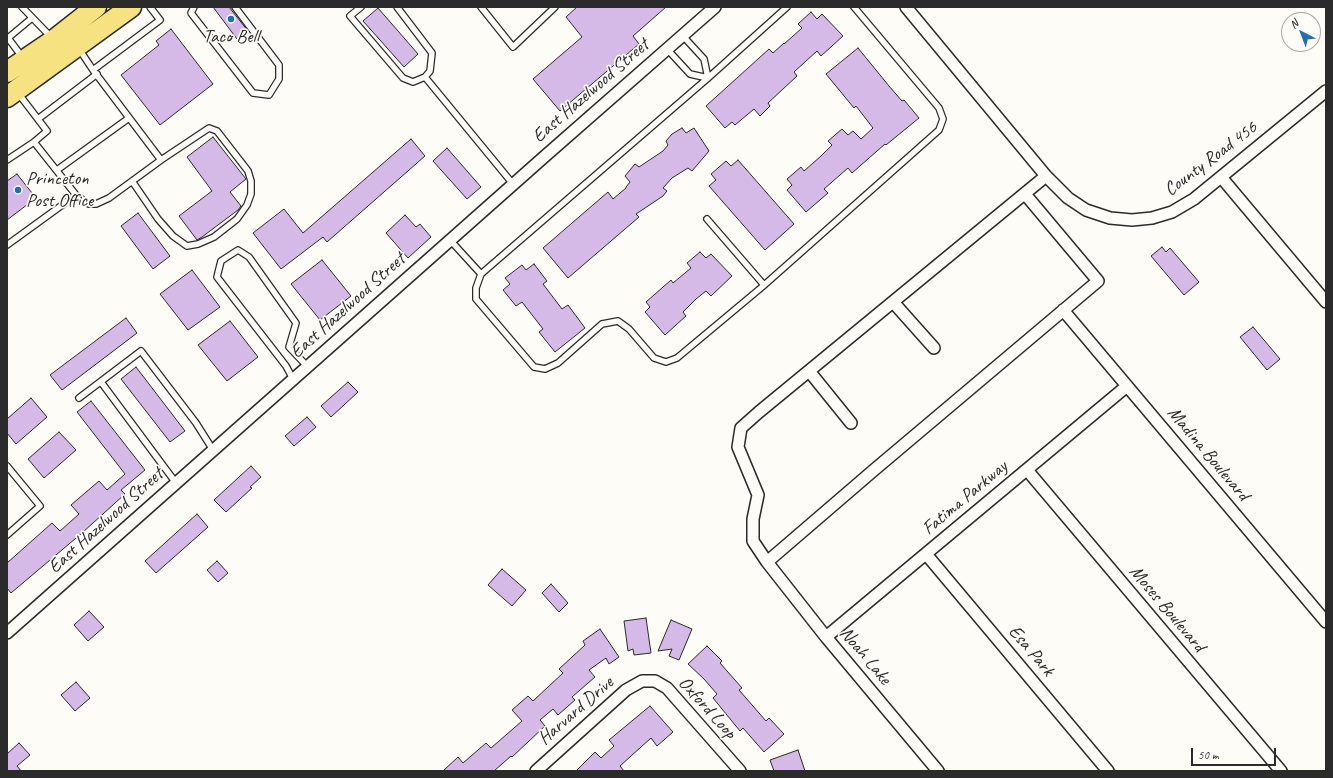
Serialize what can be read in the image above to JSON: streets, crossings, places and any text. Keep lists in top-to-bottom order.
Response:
{
  "streets": {
    "street": [
      "East Hazelwood Street",
      "County Road 456",
      "Madina Boulevard",
      "Fatima Parkway",
      "Moses Boulevard",
      "Esa Park",
      "Noah Lake",
      "Oxford Loop",
      "Harvard Drive"
    ]
  },
  "crossings": [
    ["County Road 456", "Noah Lake"],
    ["Madina Boulevard", "Fatima Parkway"],
    ["Fatima Parkway", "Moses Boulevard"],
    ["Fatima Parkway", "Esa Park"],
    ["Fatima Parkway", "Noah Lake"],
    ["Oxford Loop", "Harvard Drive"]
  ],
  "places": ["Taco Bell", "Princeton Post Office"],
  "scale_bar": "50 m",
  "north": "top left"
}
